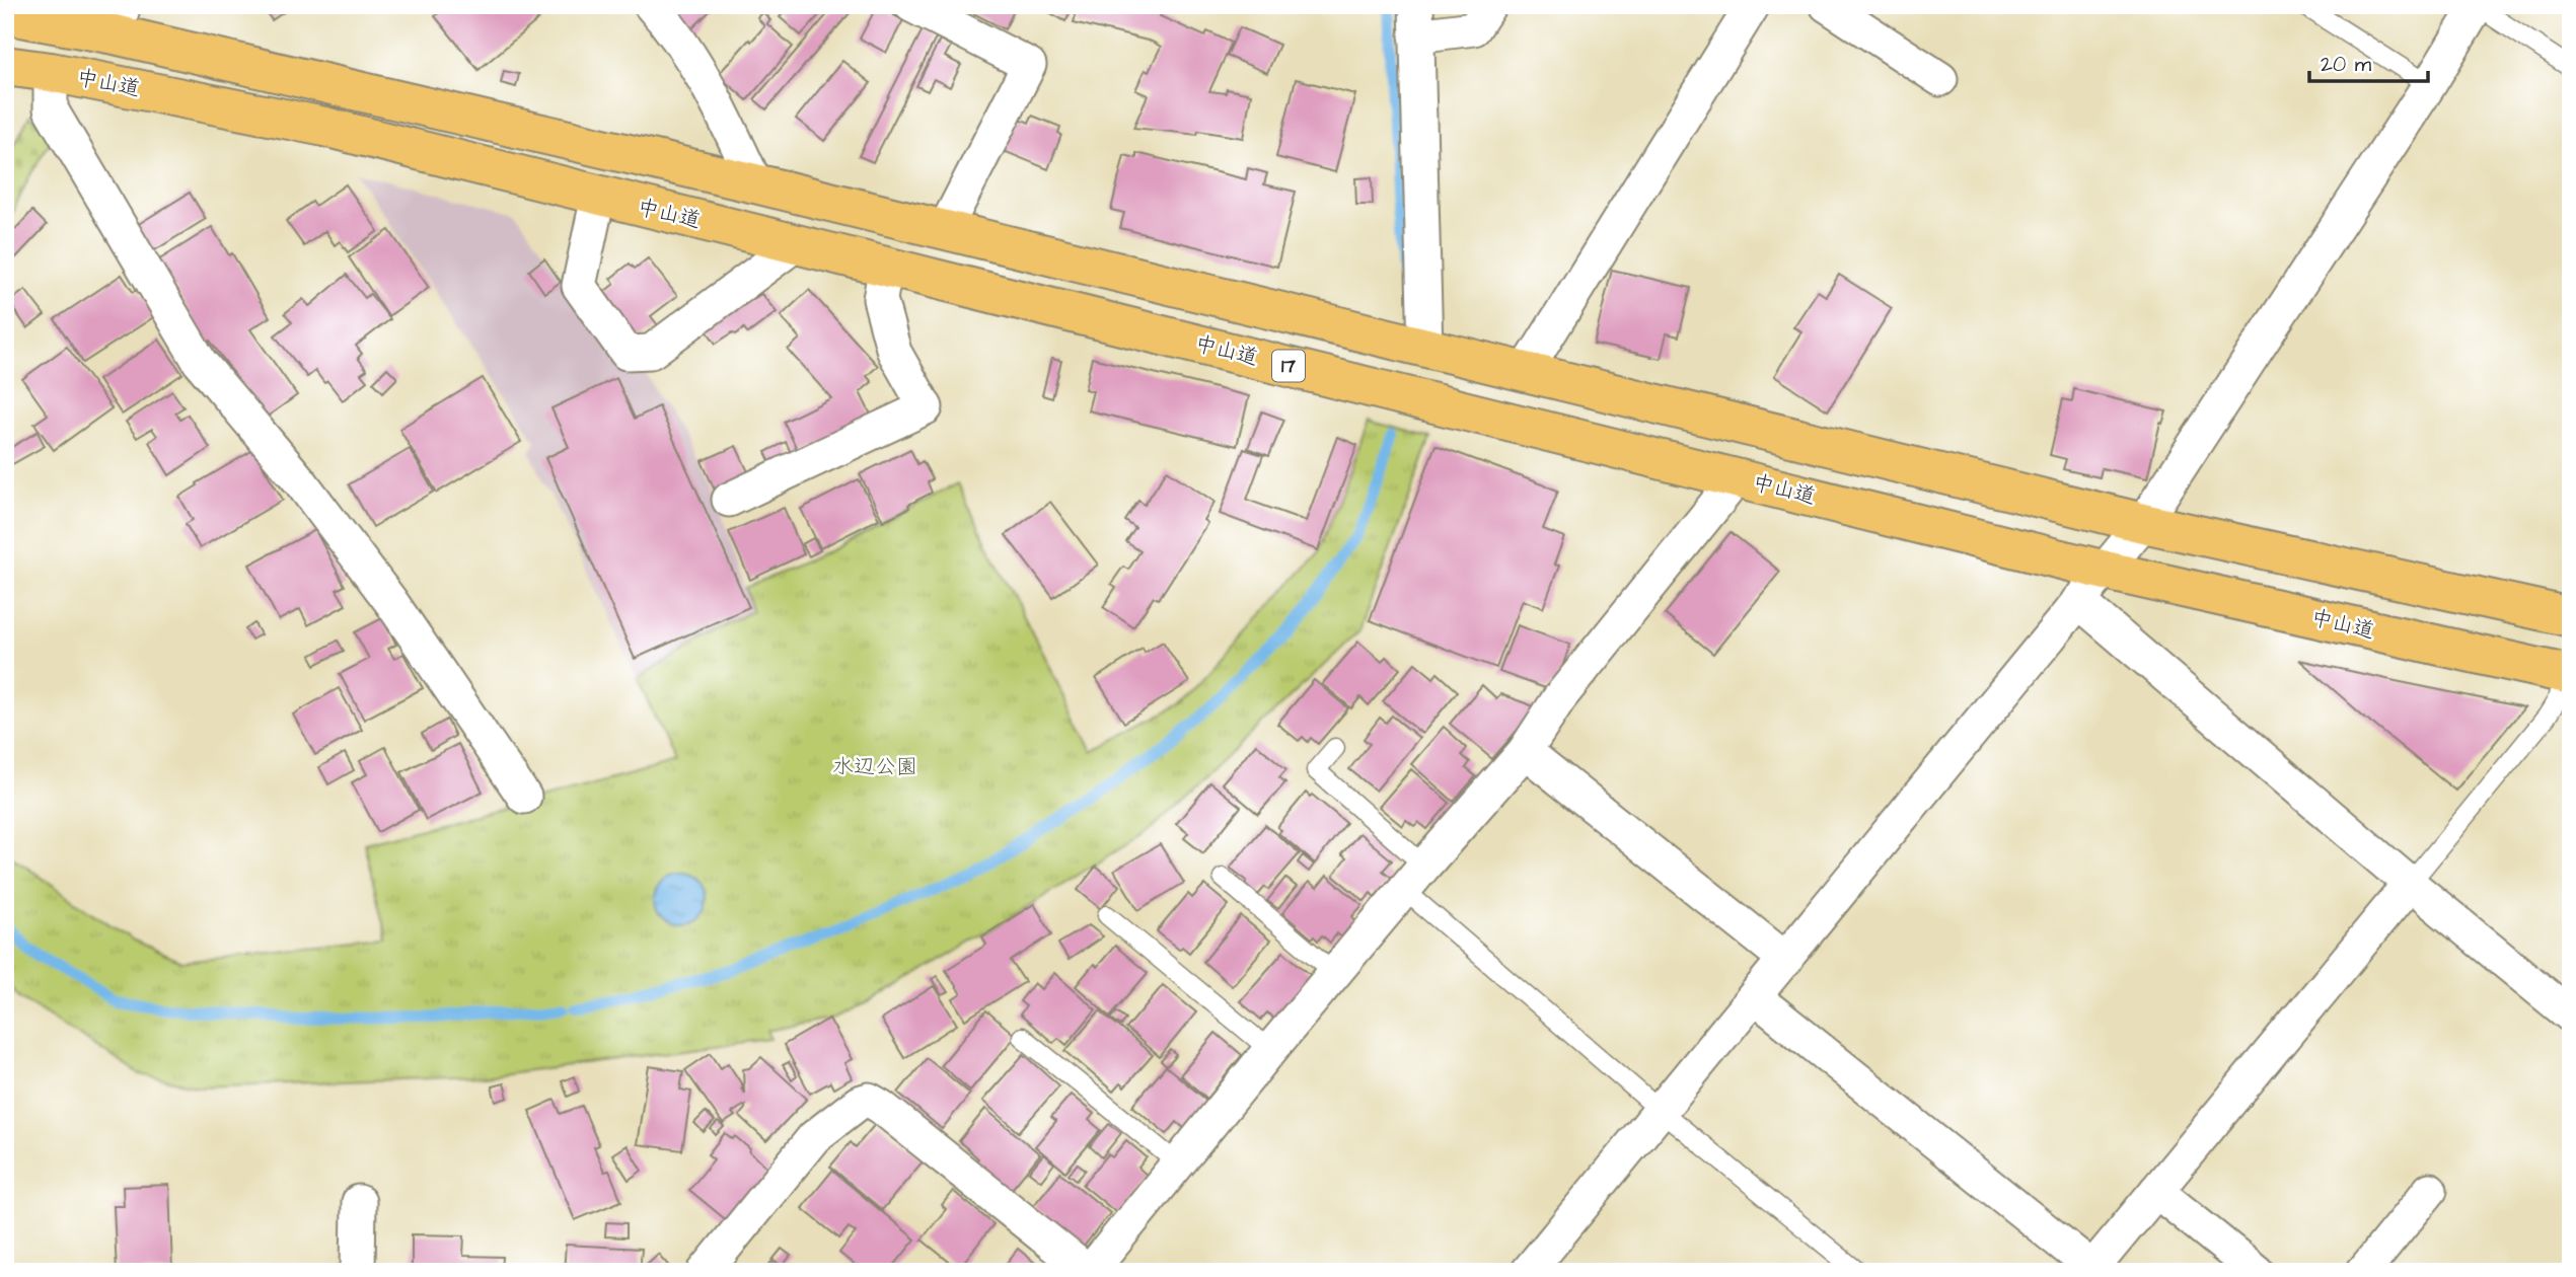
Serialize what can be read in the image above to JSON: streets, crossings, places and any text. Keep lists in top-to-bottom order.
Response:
{
  "streets": {
    "highway": ["中山道", "17"]
  },
  "parks": ["水辺公園"],
  "scale_bar": "20 m"
}
